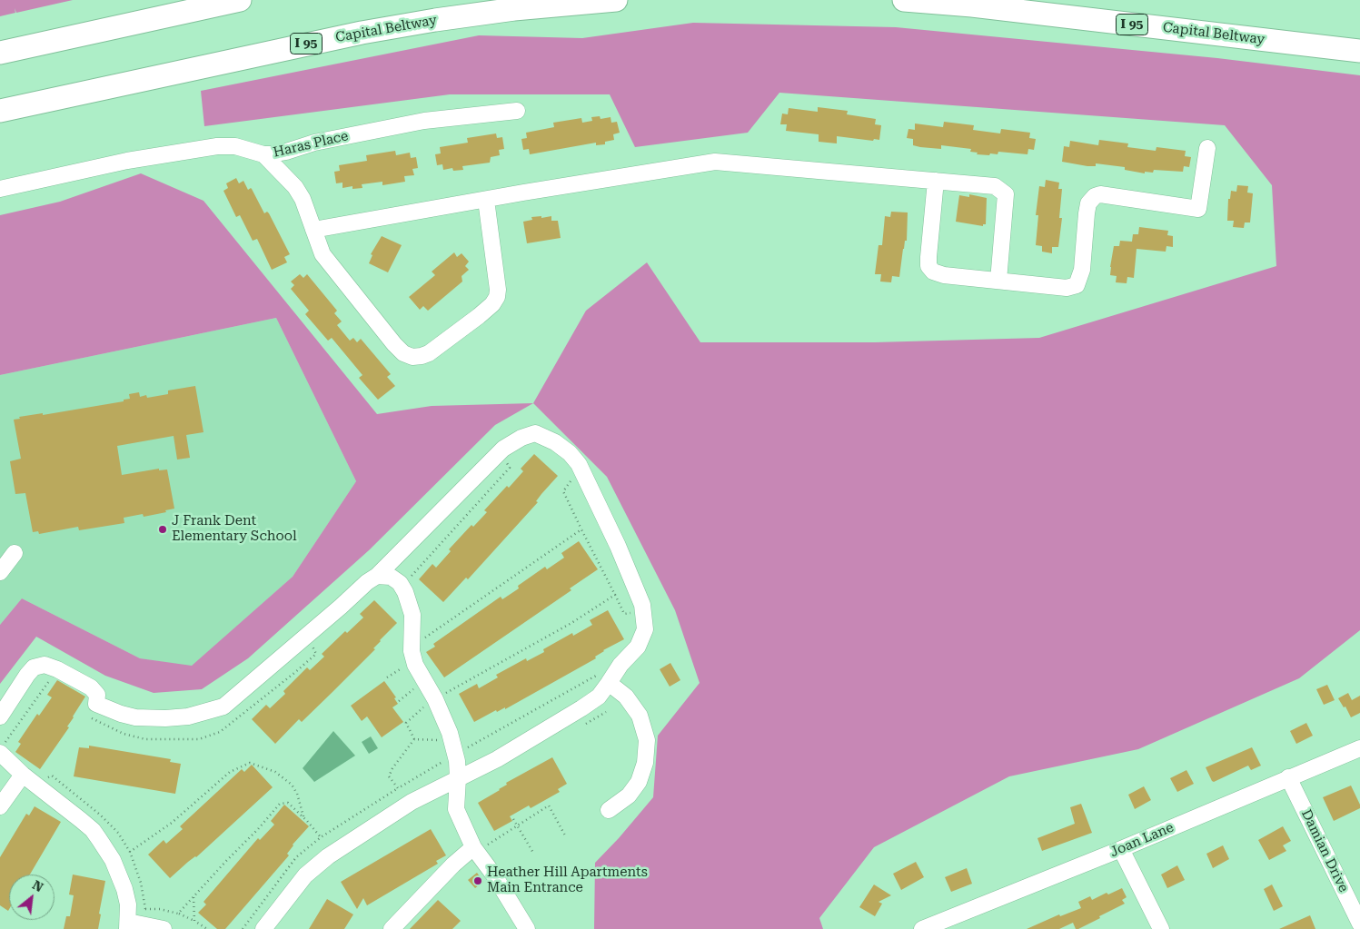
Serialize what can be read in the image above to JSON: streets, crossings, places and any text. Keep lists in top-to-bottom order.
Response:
{
  "streets": {
    "highway": ["I 95", "Capital Beltway"],
    "street": ["Haras Place", "Joan Lane", "Damian Drive"]
  },
  "crossings": [
    ["Joan Lane", "Damian Drive"]
  ],
  "places": ["J Frank Dent Elementary School", "Heather Hill Apartments Main Entrance"],
  "north": "top right"
}
